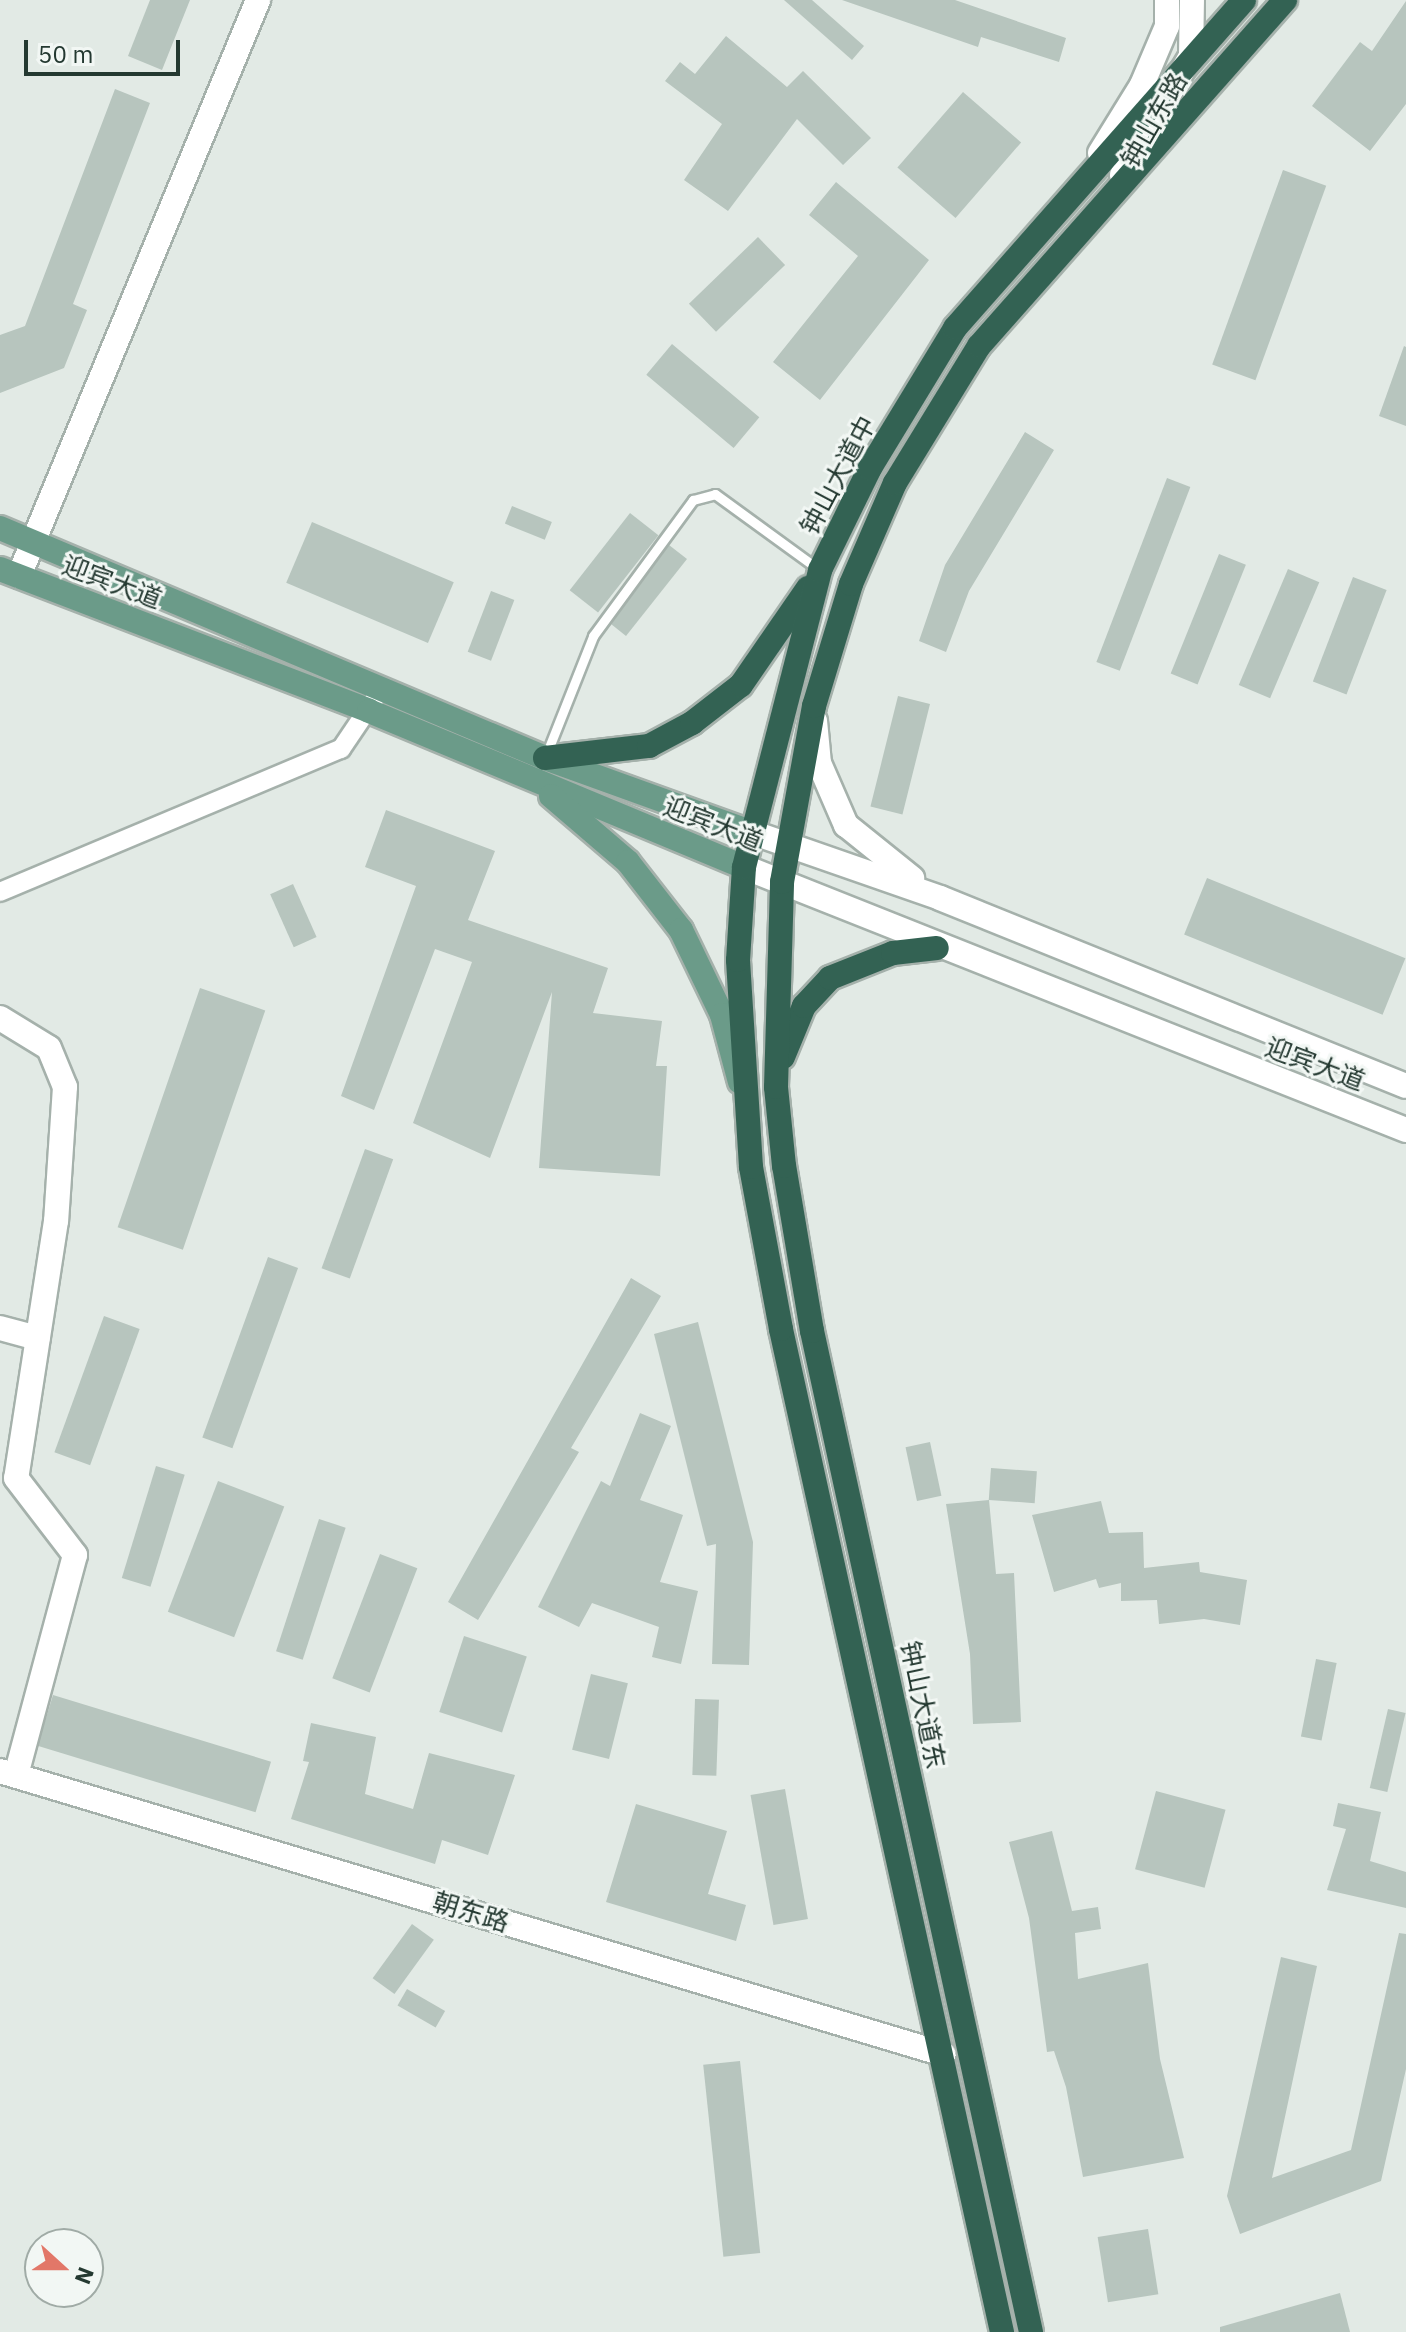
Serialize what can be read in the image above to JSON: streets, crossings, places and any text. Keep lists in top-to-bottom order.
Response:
{
  "streets": {
    "highway": ["钟山大道中", "钟山大道东"],
    "main road": ["迎宾大道"],
    "street": ["钟山东路", "朝东路"]
  },
  "crossings": [
    ["钟山东路", "钟山大道中"],
    ["钟山大道中", "迎宾大道"],
    ["钟山大道中", "钟山大道东"]
  ],
  "scale_bar": "50 m",
  "north": "right"
}
